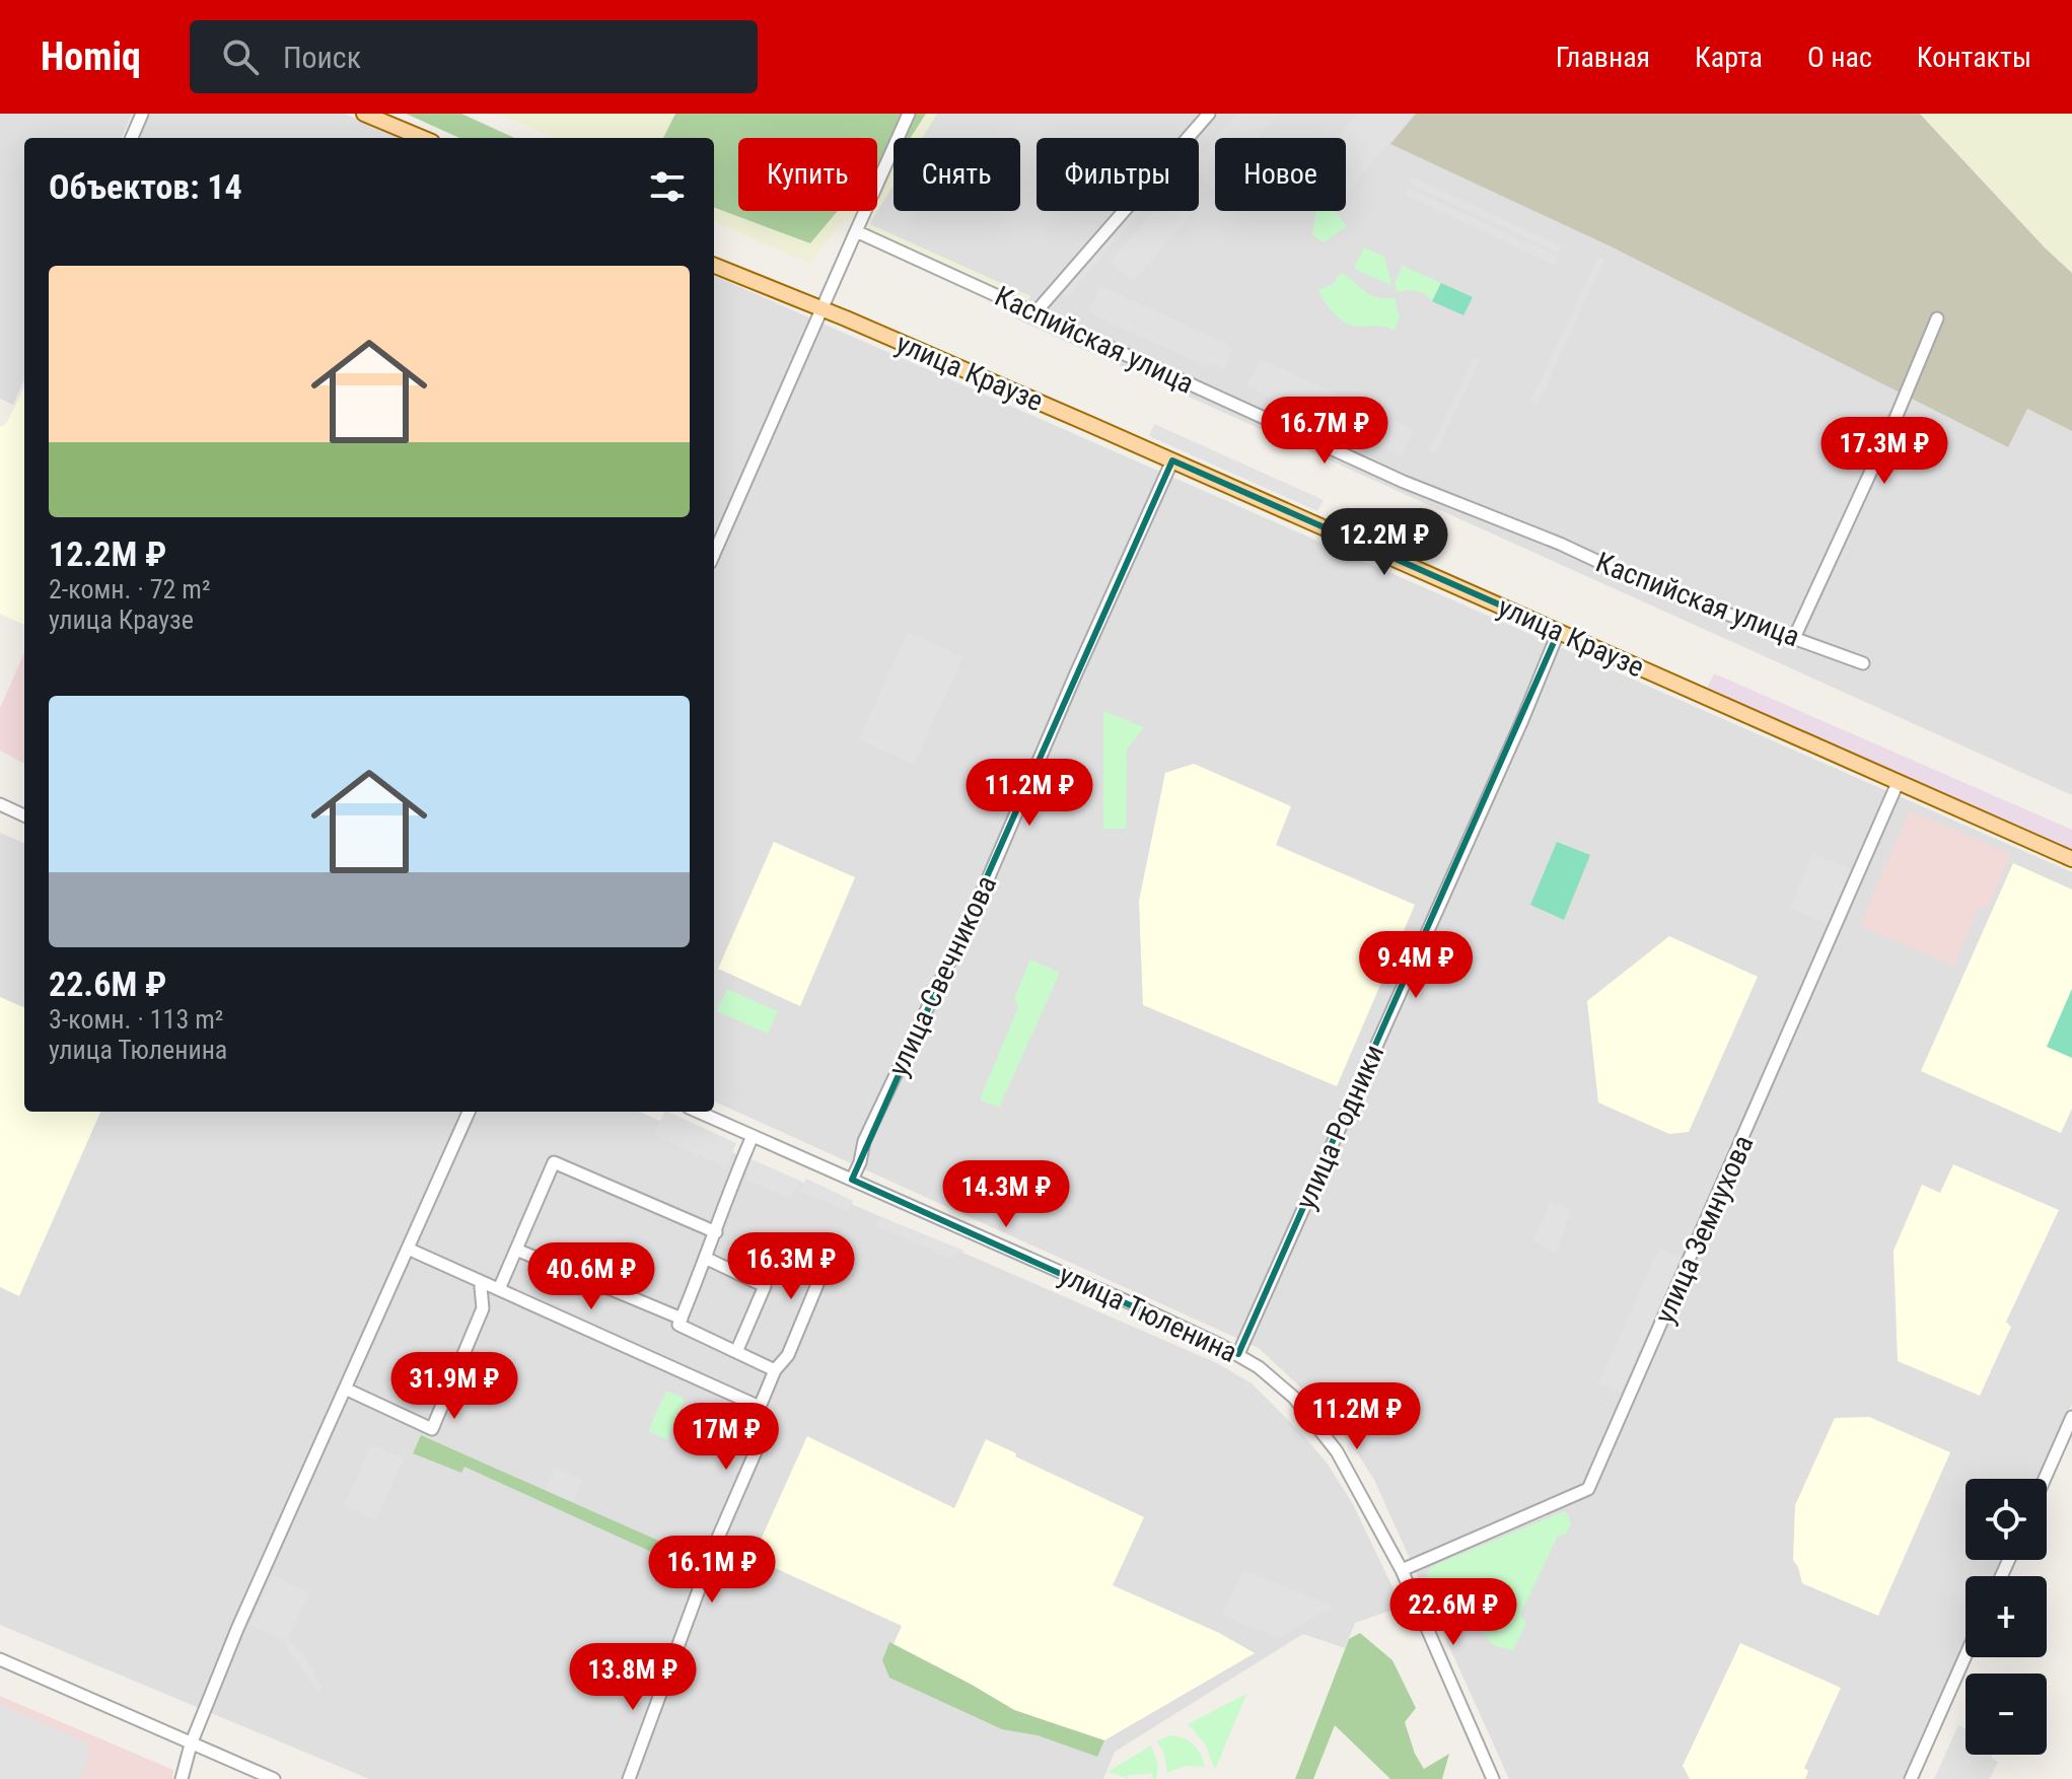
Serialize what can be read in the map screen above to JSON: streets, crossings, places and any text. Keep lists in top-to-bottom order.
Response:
{
  "streets": {
    "main road": ["улица Краузе"],
    "street": [
      "Каспийская улица",
      "улица Свечникова",
      "улица Родники",
      "улица Земнухова",
      "улица Тюленина"
    ]
  },
  "crossings": [
    ["улица Краузе", "улица Свечникова"],
    ["улица Краузе", "улица Родники"],
    ["улица Краузе", "улица Земнухова"],
    ["улица Свечникова", "улица Тюленина"],
    ["улица Родники", "улица Тюленина"],
    ["улица Земнухова", "улица Тюленина"]
  ],
  "page": {
    "header": "Homiq",
    "search": "Поиск",
    "nav": [
      "Главная",
      "Карта",
      "О нас",
      "Контакты"
    ],
    "chip": [
      "Купить",
      "Снять",
      "Фильтры",
      "Новое"
    ],
    "heading": "Объектов: 14",
    "list": [
      {
        "name": "12.2M ₽",
        "note": "2-комн. · 72 m² · улица Краузе"
      },
      {
        "name": "22.6M ₽",
        "note": "3-комн. · 113 m² · улица Тюленина"
      }
    ],
    "price": [
      "16.7M ₽",
      "17.3M ₽",
      "12.2M ₽",
      "11.2M ₽",
      "9.4M ₽",
      "14.3M ₽",
      "16.3M ₽",
      "40.6M ₽",
      "31.9M ₽",
      "11.2M ₽",
      "17M ₽",
      "16.1M ₽",
      "22.6M ₽",
      "13.8M ₽"
    ],
    "map_buttons": ["+", "−"]
  }
}
